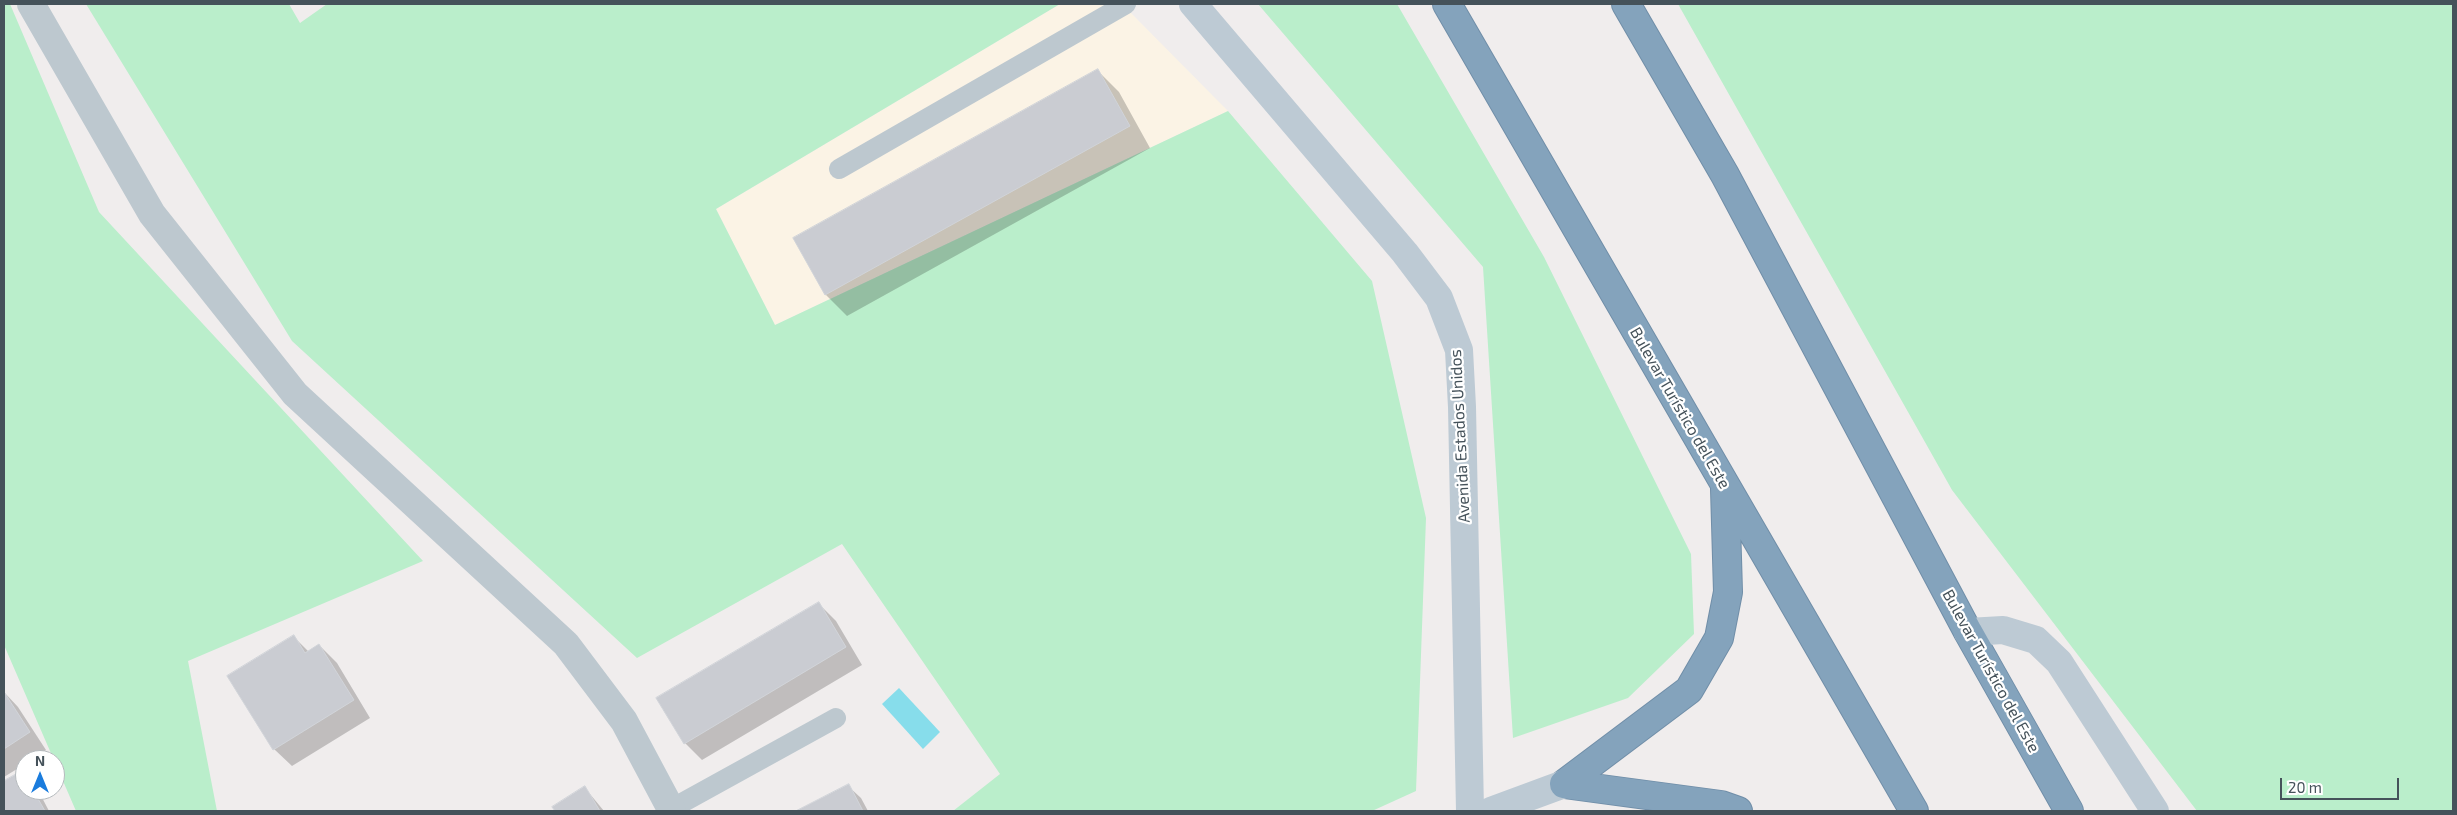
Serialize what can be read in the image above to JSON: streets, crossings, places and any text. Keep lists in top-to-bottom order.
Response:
{
  "streets": {
    "highway": ["Bulevar Turístico del Este"],
    "street": ["Avenida Estados Unidos"]
  },
  "scale_bar": "20 m",
  "north": "top"
}
